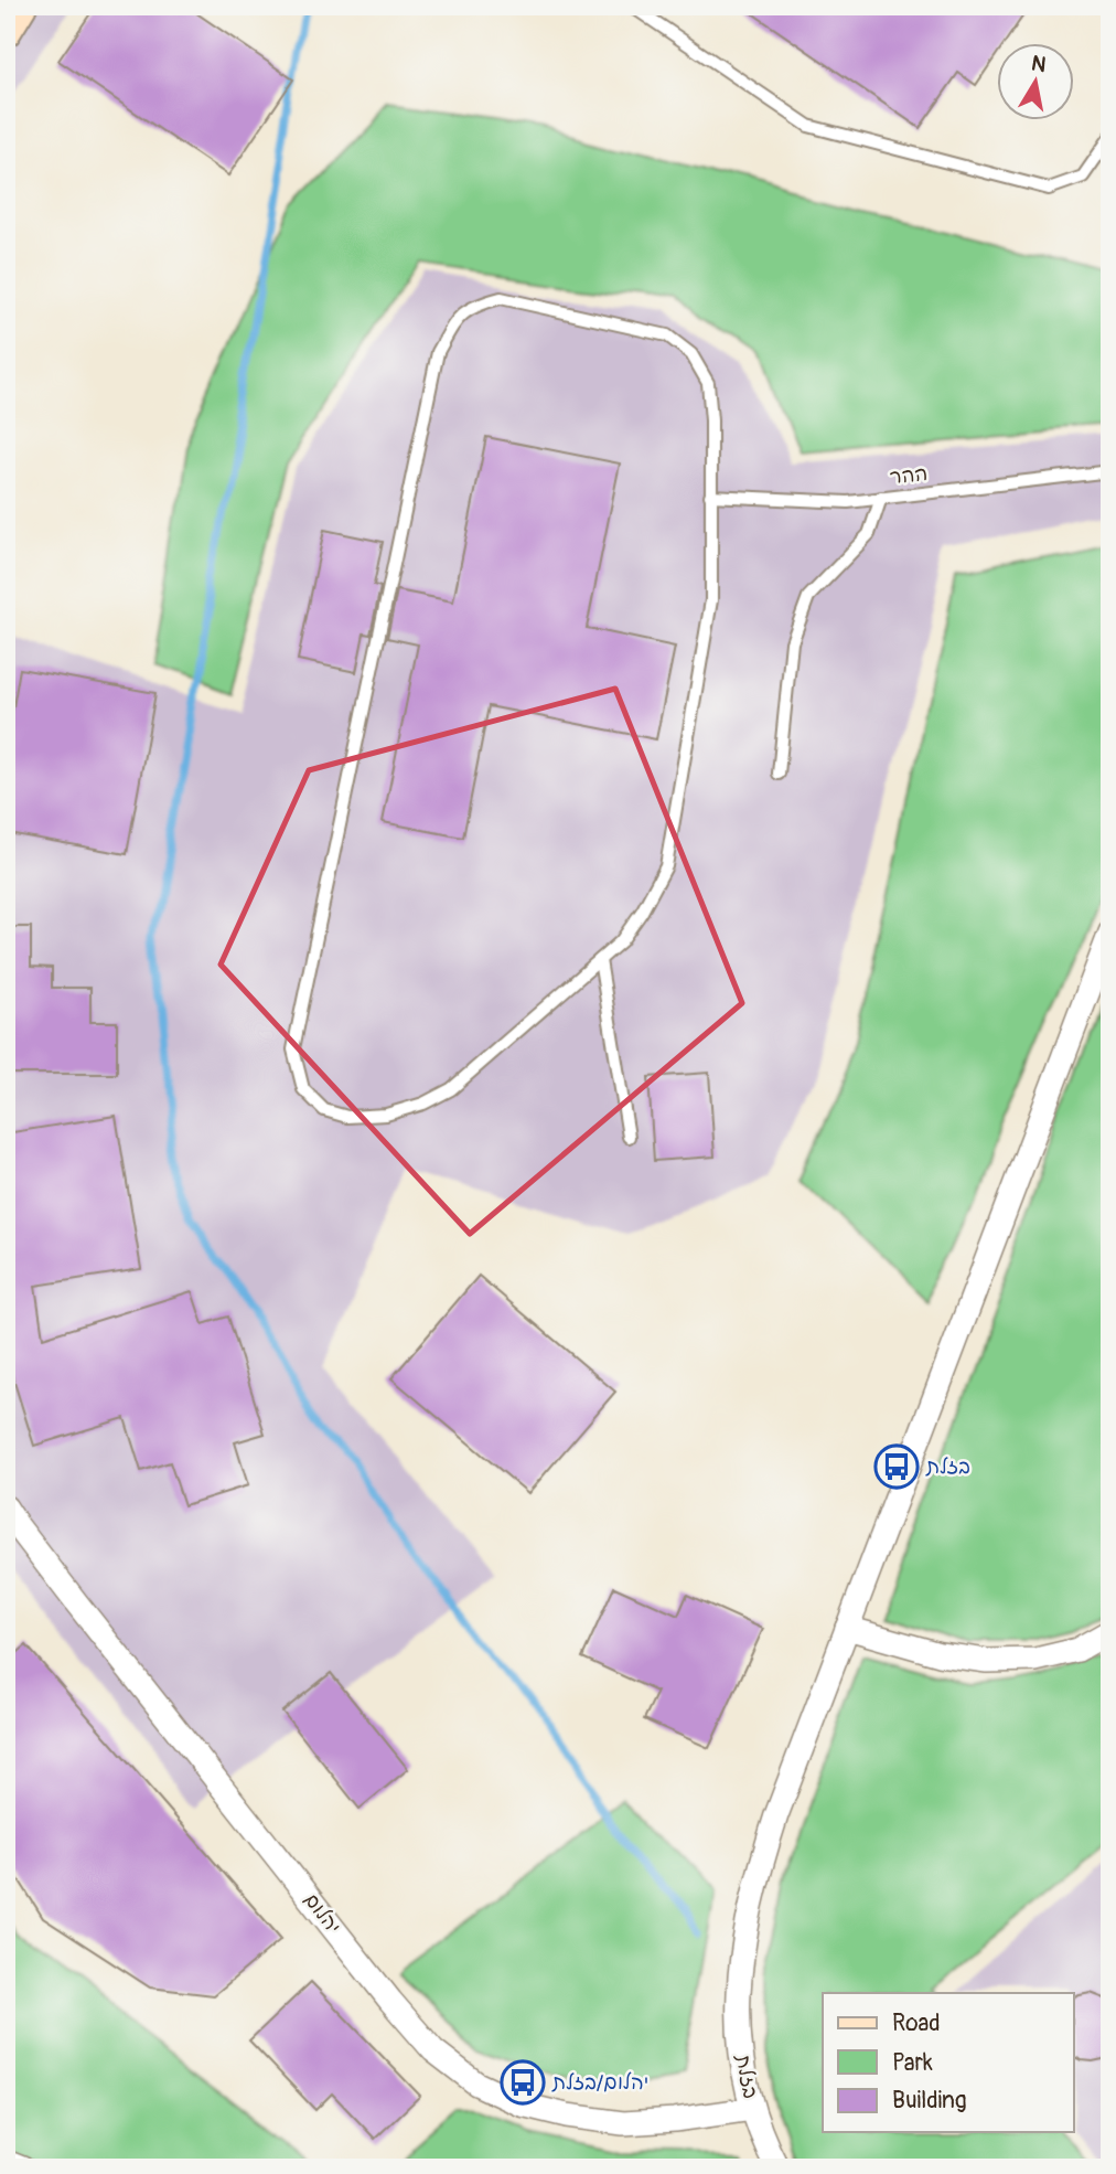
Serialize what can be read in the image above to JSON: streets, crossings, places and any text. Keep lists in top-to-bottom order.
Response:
{
  "streets": {
    "street": ["יהלום", "בזלת"],
    "lane": ["ההר"]
  },
  "crossings": [
    ["יהלום", "בזלת"]
  ],
  "places": {
    "bus stop": ["בזלת", "יהלום/בזלת"]
  },
  "legend": ["Road", "Park", "Building"],
  "north": "top"
}
